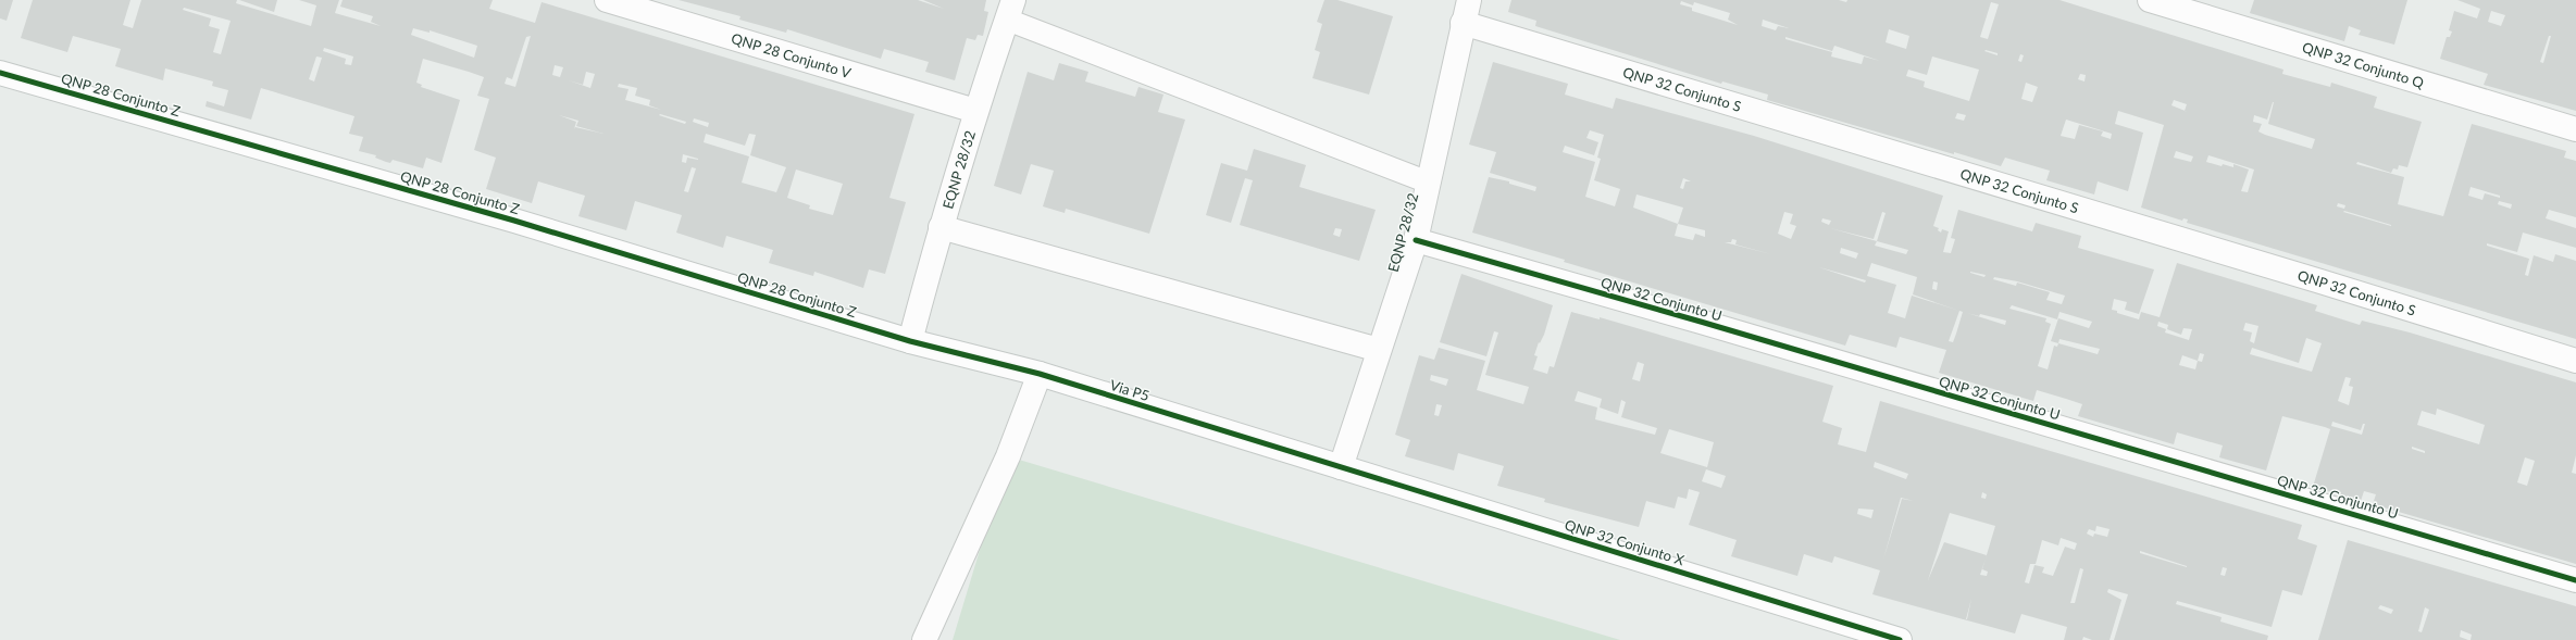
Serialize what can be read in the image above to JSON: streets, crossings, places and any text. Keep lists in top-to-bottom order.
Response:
{
  "streets": {
    "street": [
      "QNP 28 Conjunto V",
      "QNP 32 Conjunto Q",
      "QNP 32 Conjunto S",
      "QNP 28 Conjunto Z",
      "EQNP 28/32",
      "QNP 32 Conjunto U",
      "Via P5",
      "QNP 32 Conjunto X"
    ]
  },
  "crossings": [
    ["QNP 28 Conjunto V", "EQNP 28/32"],
    ["QNP 32 Conjunto S", "EQNP 28/32"],
    ["QNP 28 Conjunto Z", "EQNP 28/32"],
    ["QNP 28 Conjunto Z", "Via P5"],
    ["EQNP 28/32", "QNP 32 Conjunto U"],
    ["EQNP 28/32", "Via P5"],
    ["EQNP 28/32", "QNP 32 Conjunto X"],
    ["Via P5", "QNP 32 Conjunto X"]
  ]
}
